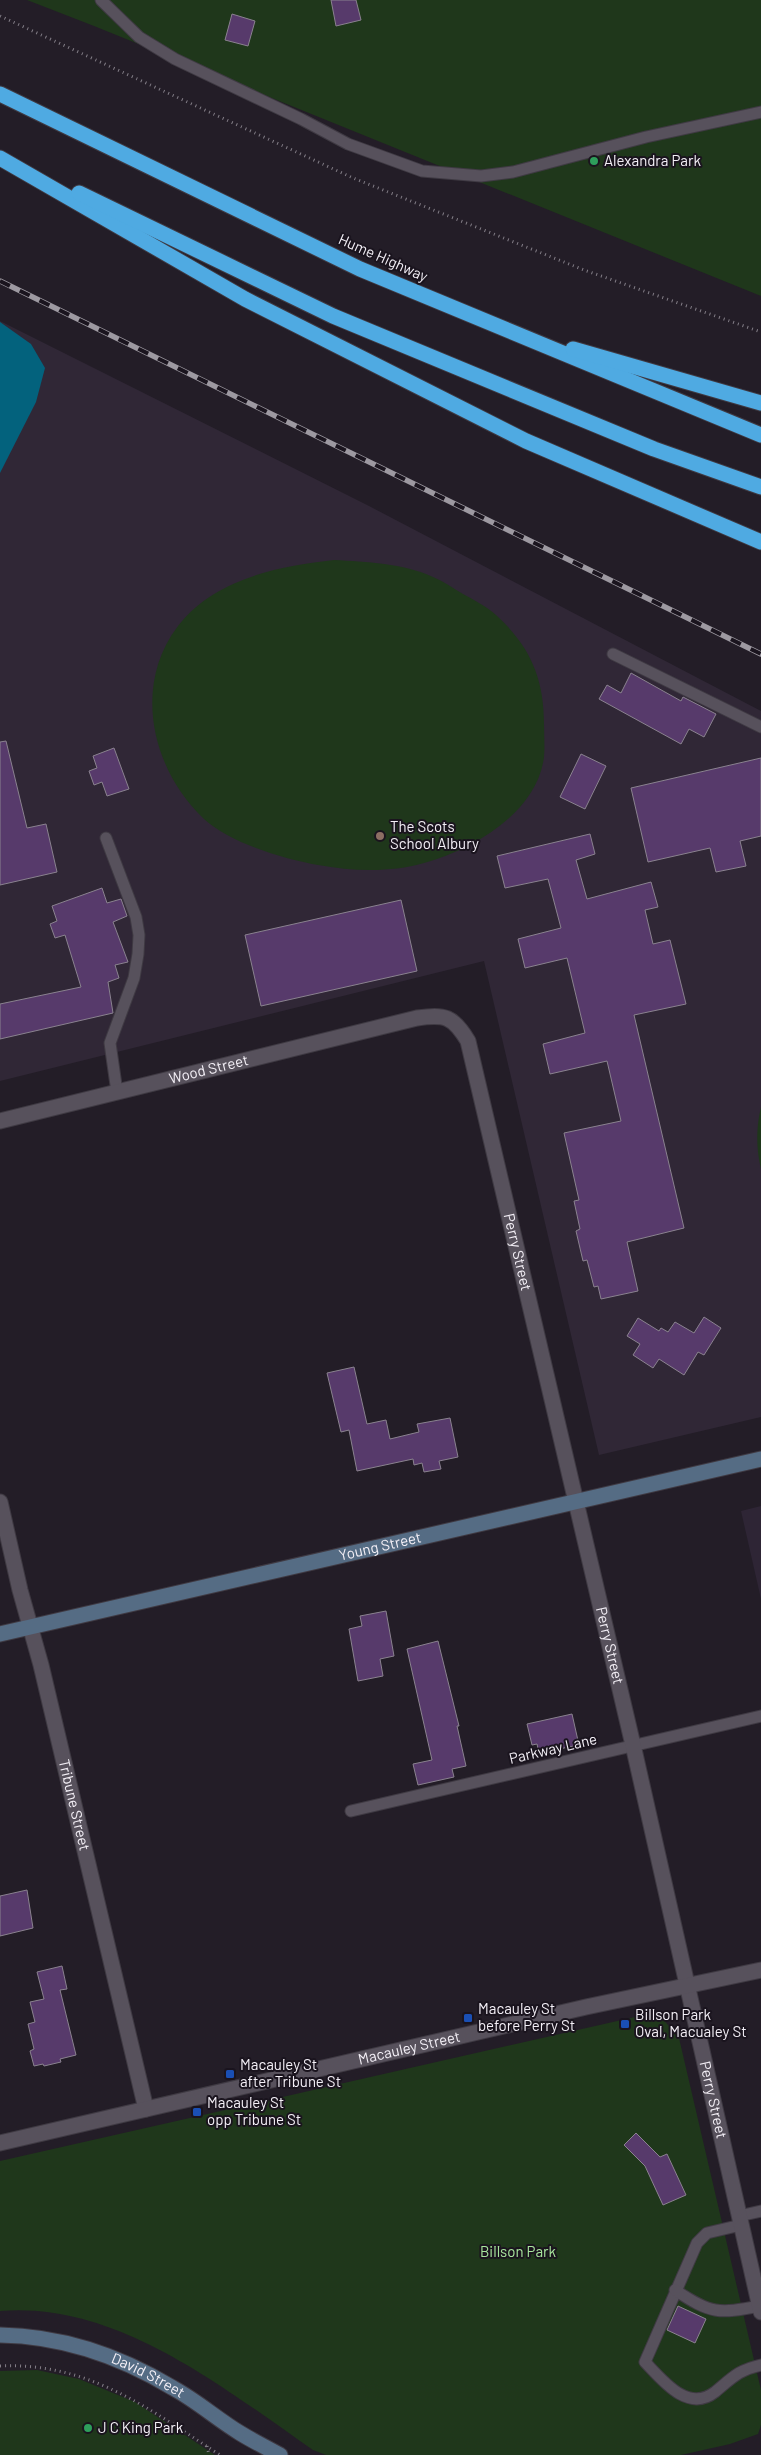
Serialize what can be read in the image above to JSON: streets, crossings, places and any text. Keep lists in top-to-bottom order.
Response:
{
  "streets": {
    "highway": ["Hume Highway"],
    "main road": ["Young Street", "David Street"],
    "street": [
      "Wood Street",
      "Perry Street",
      "Tribune Street",
      "Macauley Street"
    ],
    "lane": ["Parkway Lane"]
  },
  "crossings": [
    ["Wood Street", "Perry Street"],
    ["Perry Street", "Young Street"],
    ["Perry Street", "Parkway Lane"],
    ["Perry Street", "Macauley Street"],
    ["Young Street", "Tribune Street"],
    ["Tribune Street", "Macauley Street"]
  ],
  "parks": ["Billson Park"],
  "places": {
    "other": ["Alexandra Park", "The Scots School Albury", "J C King Park"],
    "transit": [
      "Macauley St before Perry St",
      "Billson Park Oval, Macualey St",
      "Macauley St after Tribune St",
      "Macauley St opp Tribune St"
    ]
  }
}
